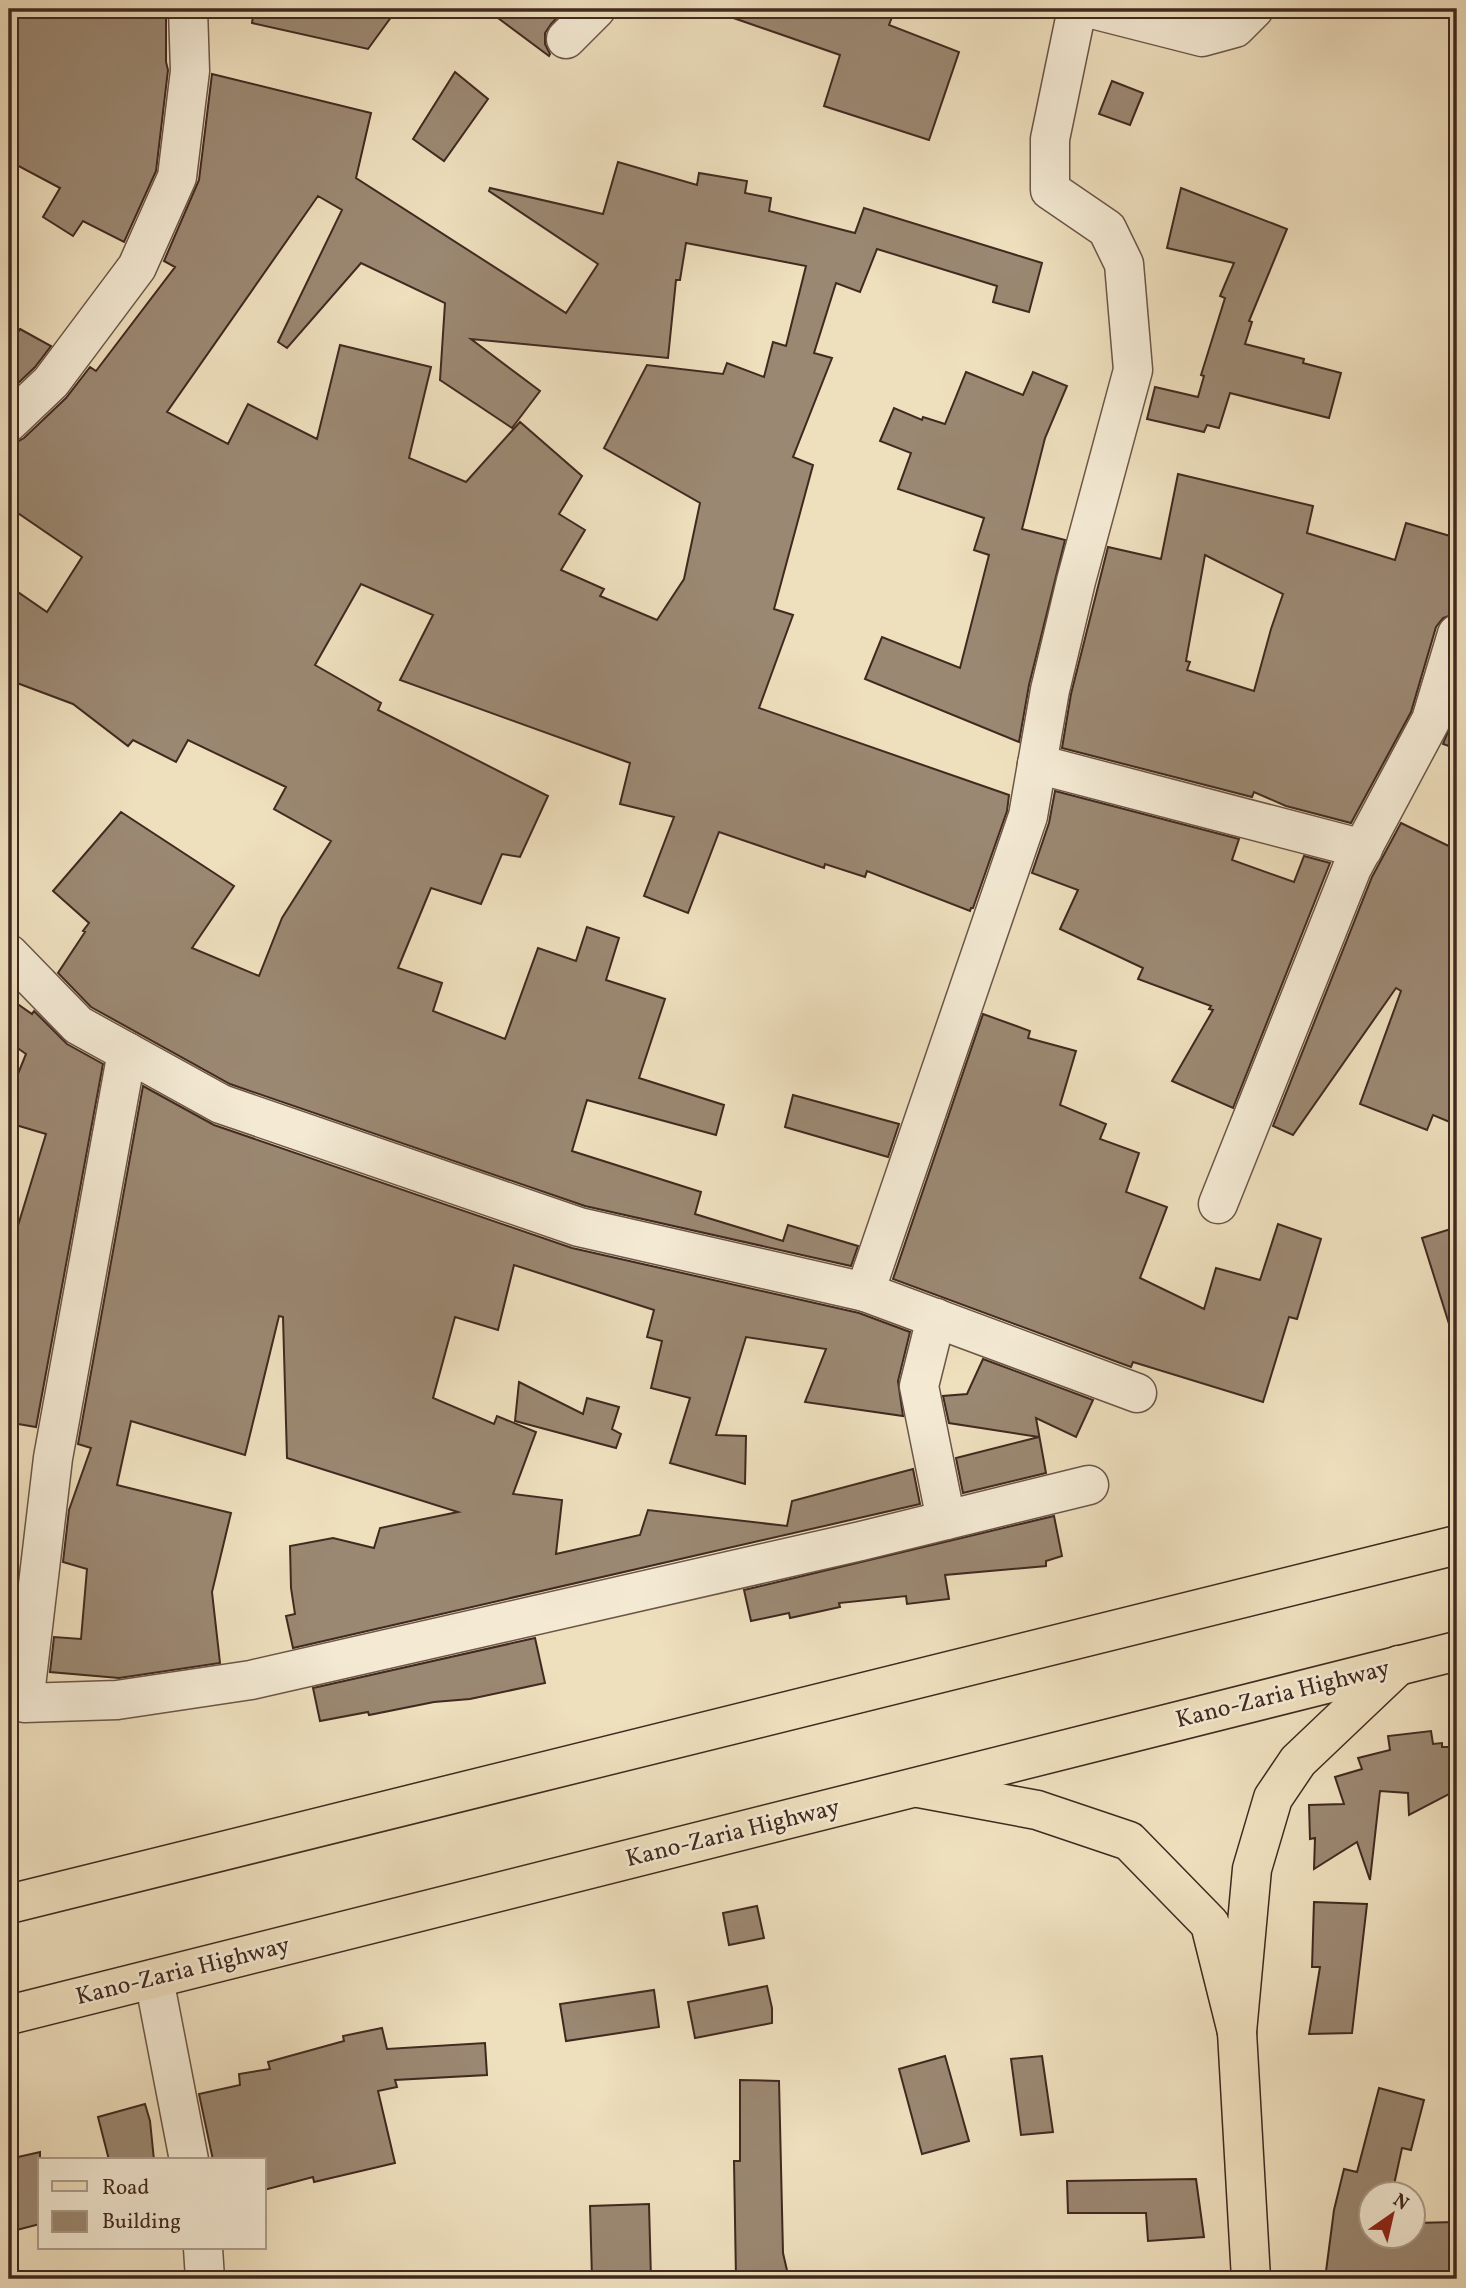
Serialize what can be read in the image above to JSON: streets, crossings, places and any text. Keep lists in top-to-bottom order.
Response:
{
  "streets": {
    "main road": ["Kano-Zaria Highway"]
  },
  "legend": ["Road", "Building"],
  "north": "top right"
}
